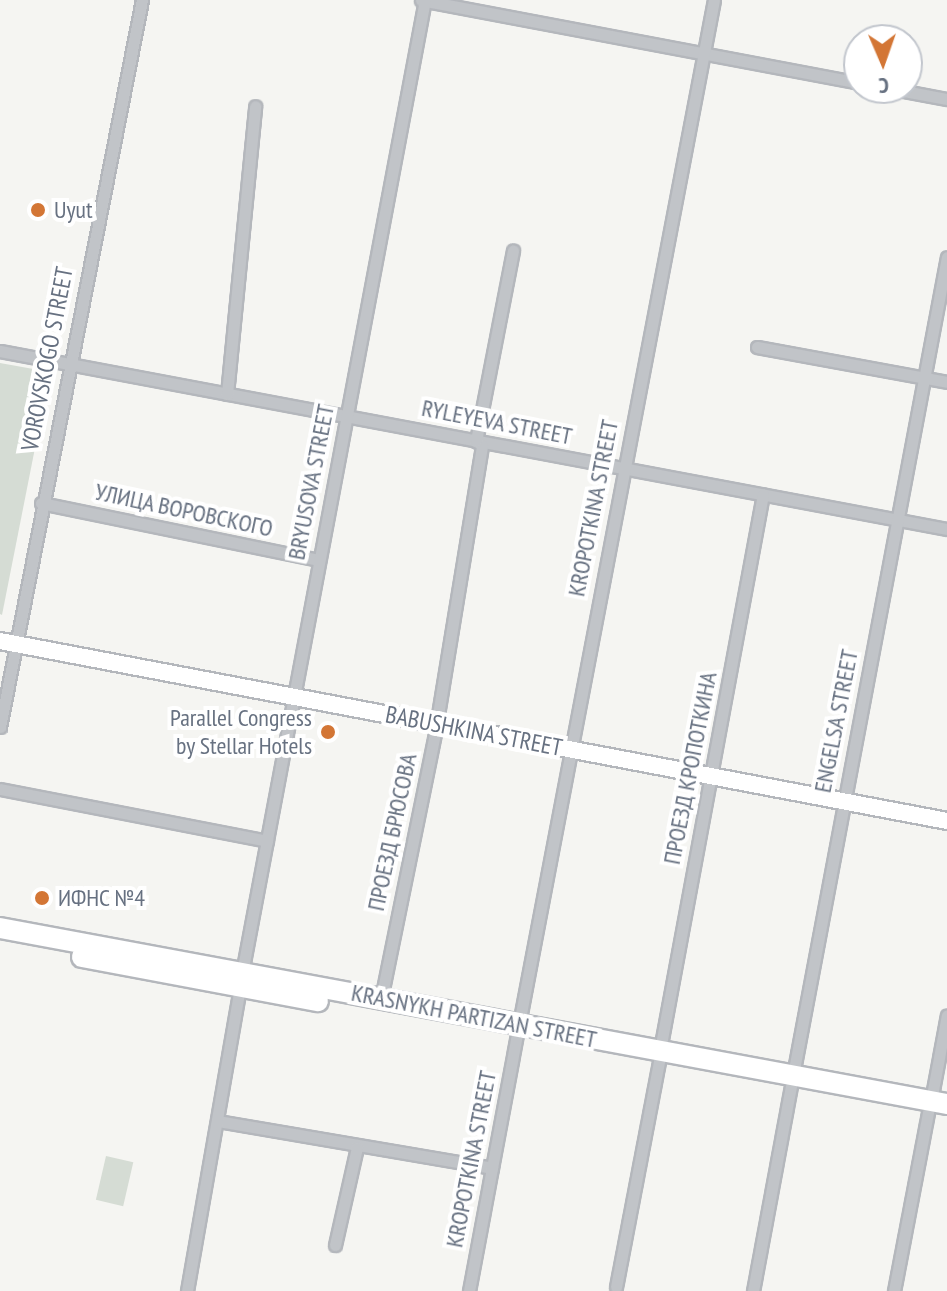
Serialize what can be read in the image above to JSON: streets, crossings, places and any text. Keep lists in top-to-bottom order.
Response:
{
  "streets": {
    "highway": ["KRASNYKH PARTIZAN STREET"],
    "street": [
      "VOROVSKOGO STREET",
      "RYLEYEVA STREET",
      "BRYUSOVA STREET",
      "KROPOTKINA STREET",
      "УЛИЦА ВОРОВСКОГО",
      "ENGELSA STREET",
      "BABUSHKINA STREET",
      "ПРОЕЗД КРОПОТКИНА",
      "ПРОЕЗД БРЮСОВА"
    ]
  },
  "crossings": [
    ["VOROVSKOGO STREET", "RYLEYEVA STREET"],
    ["VOROVSKOGO STREET", "УЛИЦА ВОРОВСКОГО"],
    ["VOROVSKOGO STREET", "BABUSHKINA STREET"],
    ["RYLEYEVA STREET", "BRYUSOVA STREET"],
    ["RYLEYEVA STREET", "KROPOTKINA STREET"],
    ["RYLEYEVA STREET", "ENGELSA STREET"],
    ["RYLEYEVA STREET", "ПРОЕЗД КРОПОТКИНА"],
    ["RYLEYEVA STREET", "ПРОЕЗД БРЮСОВА"],
    ["BRYUSOVA STREET", "УЛИЦА ВОРОВСКОГО"],
    ["BRYUSOVA STREET", "BABUSHKINA STREET"],
    ["BRYUSOVA STREET", "KRASNYKH PARTIZAN STREET"],
    ["KROPOTKINA STREET", "BABUSHKINA STREET"],
    ["KROPOTKINA STREET", "KRASNYKH PARTIZAN STREET"],
    ["ENGELSA STREET", "BABUSHKINA STREET"],
    ["ENGELSA STREET", "KRASNYKH PARTIZAN STREET"],
    ["BABUSHKINA STREET", "ПРОЕЗД КРОПОТКИНА"],
    ["BABUSHKINA STREET", "ПРОЕЗД БРЮСОВА"],
    ["ПРОЕЗД КРОПОТКИНА", "KRASNYKH PARTIZAN STREET"],
    ["ПРОЕЗД БРЮСОВА", "KRASNYKH PARTIZAN STREET"]
  ],
  "places": ["Uyut", "Parallel Congress by Stellar Hotels", "ИФНС №4"],
  "north": "bottom"
}
